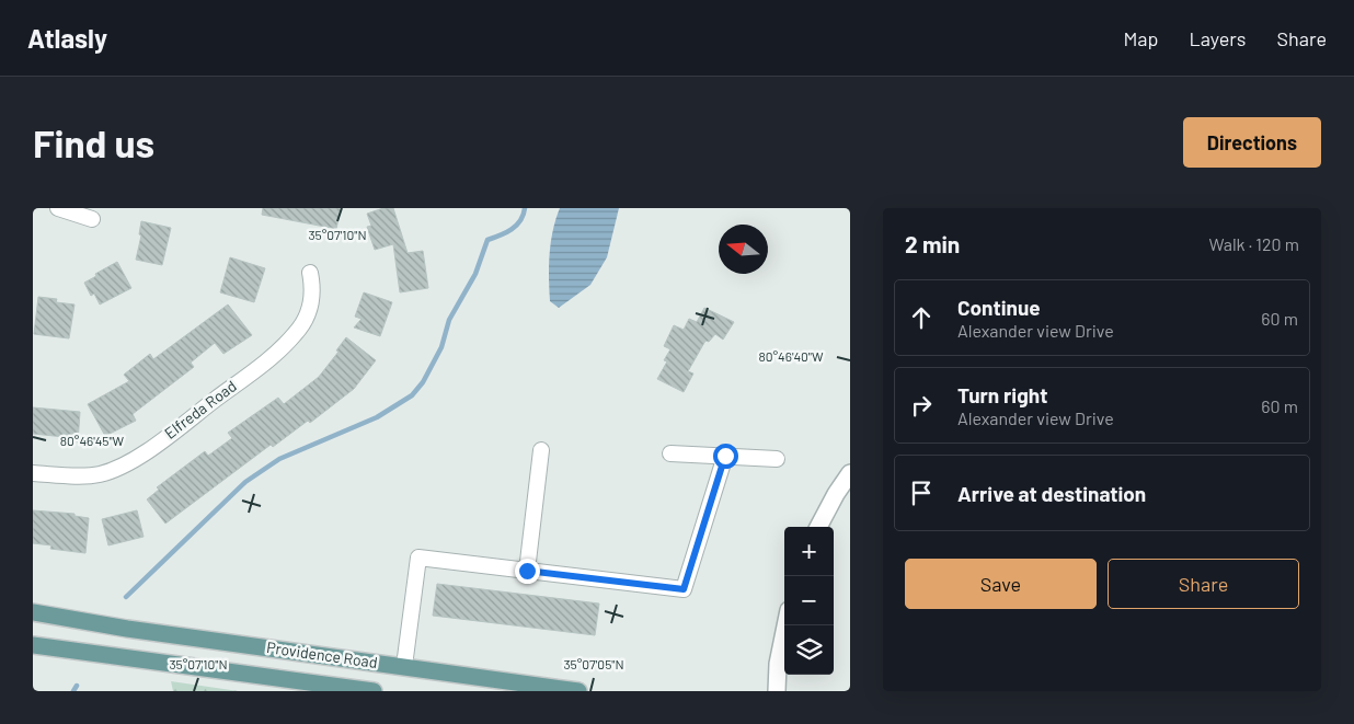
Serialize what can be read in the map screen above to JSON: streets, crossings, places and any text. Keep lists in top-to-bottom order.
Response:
{
  "streets": {
    "main road": ["Providence Road"],
    "street": ["Elfreda Road"]
  },
  "north": "left",
  "page": {
    "header": "Atlasly",
    "nav": ["Map", "Layers", "Share"],
    "buttons": [
      "Directions",
      ["Save", "Share"]
    ],
    "title": "Find us",
    "heading": ["2 min", "Walk · 120 m"],
    "list": [
      ["Continue", "Alexander view Drive", "60 m"],
      ["Turn right", "Alexander view Drive", "60 m"],
      "Arrive at destination"
    ],
    "map_buttons": ["+", "−"]
  },
  "coordinates": [
    "35°07'10\"N",
    "80°46'40\"W",
    "80°46'45\"W",
    "35°07'05\"N"
  ]
}
